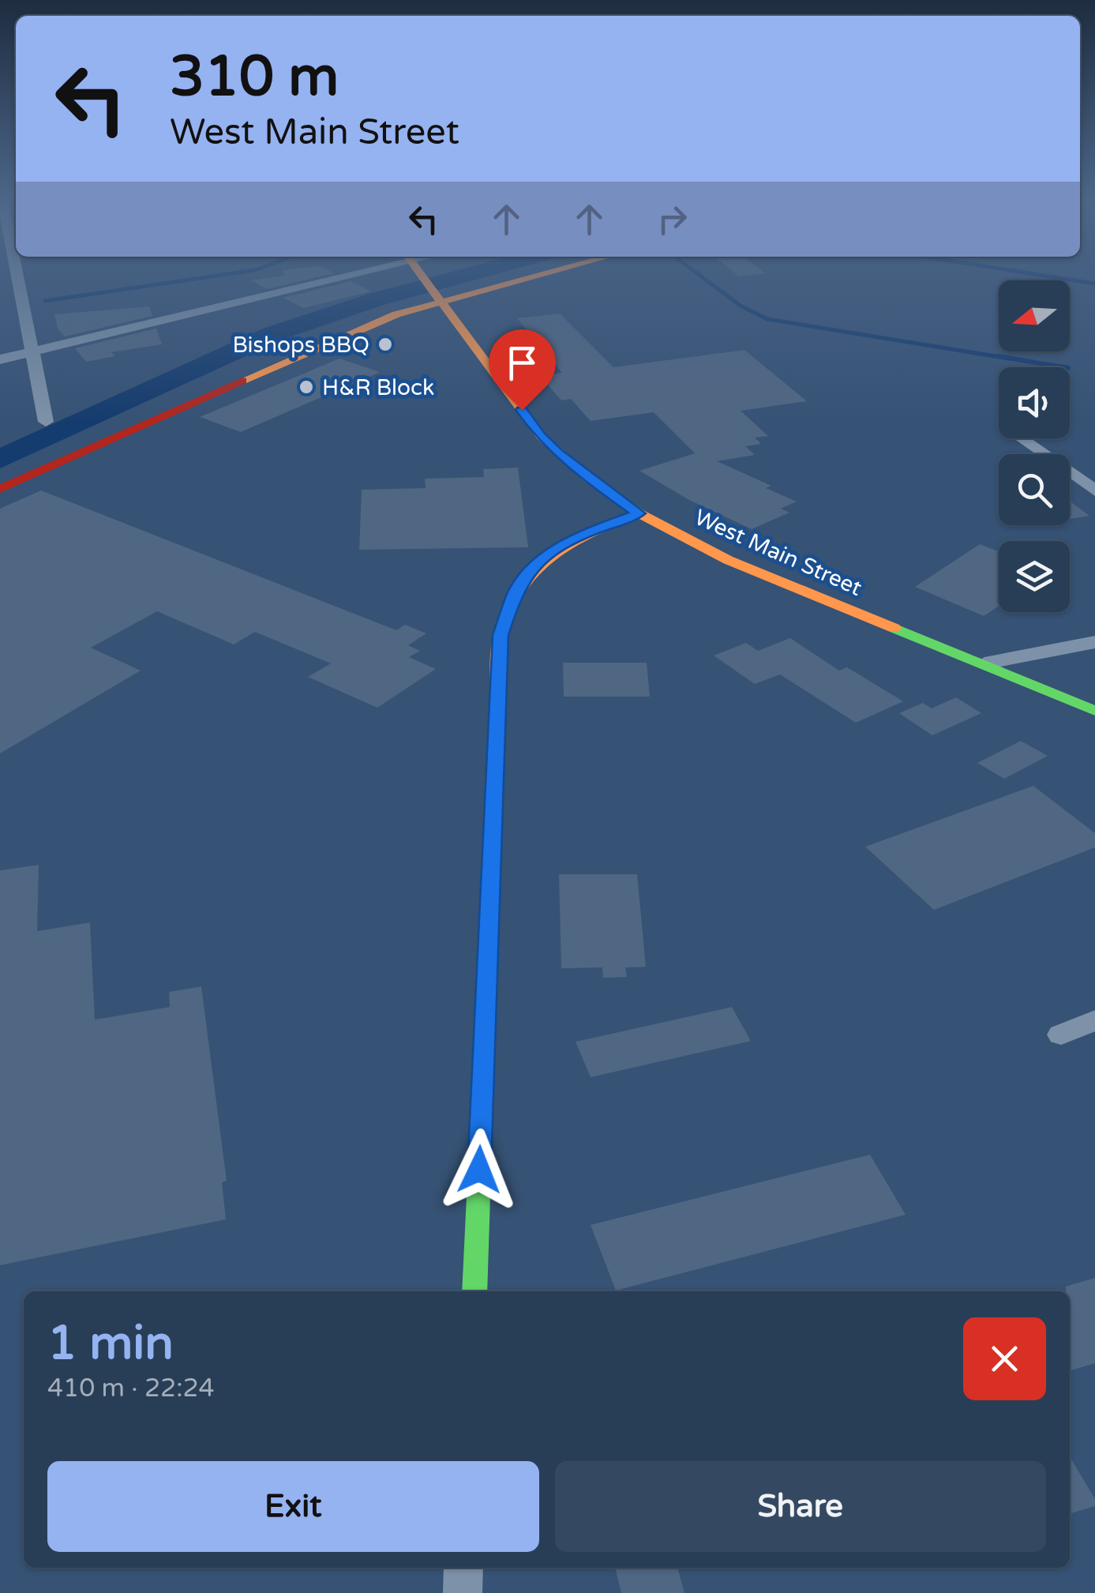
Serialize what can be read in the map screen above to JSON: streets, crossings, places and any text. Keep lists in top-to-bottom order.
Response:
{
  "streets": {
    "street": ["West Main Street"]
  },
  "places": ["Bishops BBQ", "H&R Block"],
  "north": "left",
  "page": {
    "turn": ["310 m", "West Main Street"],
    "heading": ["1 min", "410 m · 22:24"],
    "buttons": ["Exit", "Share"]
  }
}
